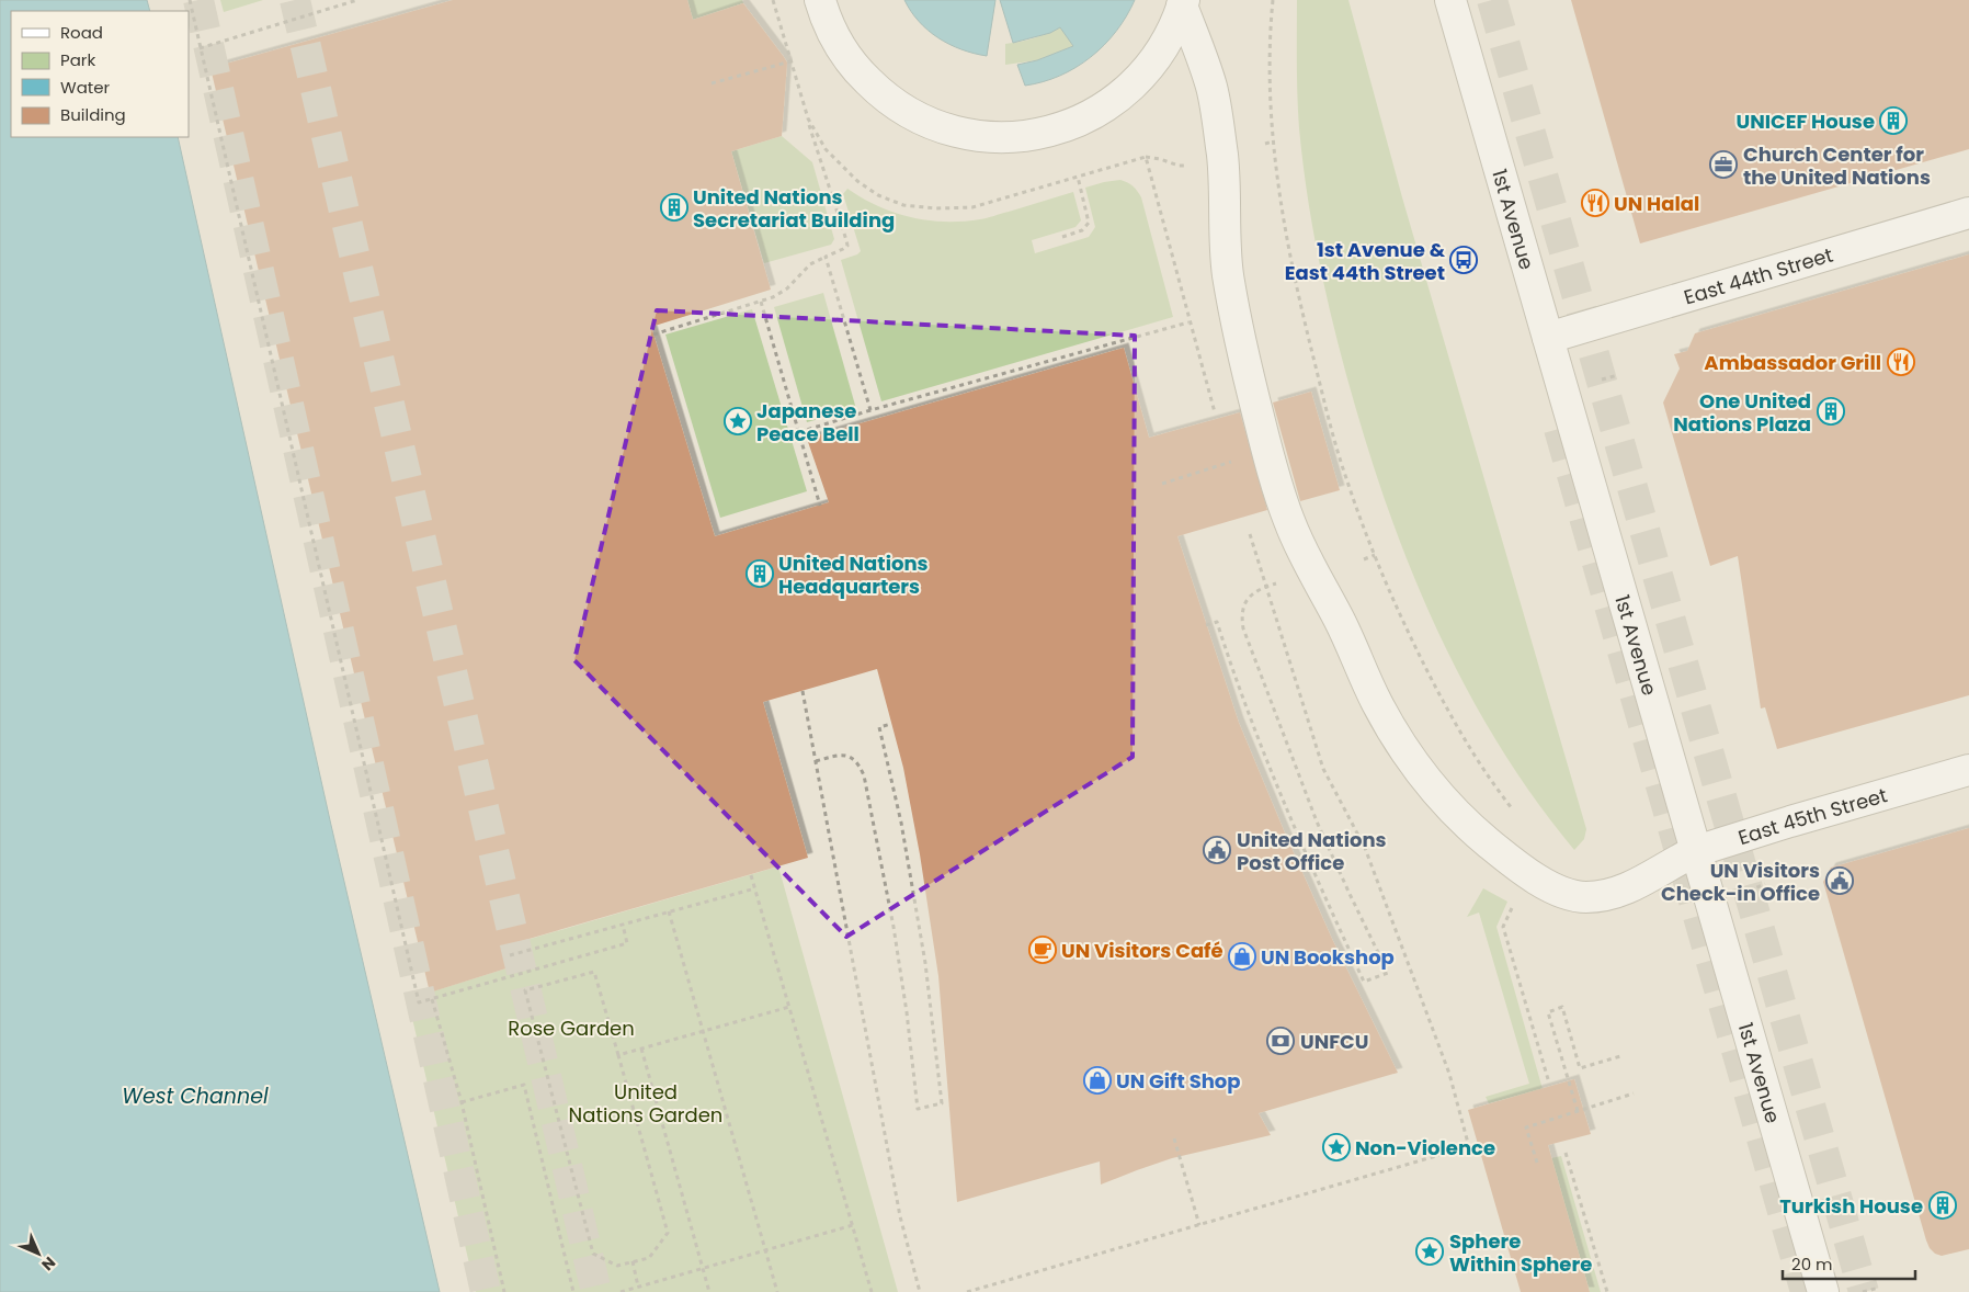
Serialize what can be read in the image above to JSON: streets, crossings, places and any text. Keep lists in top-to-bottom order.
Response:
{
  "streets": {
    "main road": ["1st Avenue", "East 44th Street", "East 45th Street"]
  },
  "crossings": [
    ["1st Avenue", "East 44th Street"],
    ["1st Avenue", "East 45th Street"]
  ],
  "water": ["West Channel"],
  "parks": ["Rose Garden", "United Nations Garden"],
  "places": {
    "building": [
      "UNICEF House",
      "United Nations Secretariat Building",
      "One United Nations Plaza",
      "United Nations Headquarters",
      "Turkish House"
    ],
    "office": ["Church Center for the United Nations"],
    "restaurant": ["UN Halal", "Ambassador Grill"],
    "bus stop": ["1st Avenue & East 44th Street"],
    "place": ["Japanese Peace Bell", "Non-Violence", "Sphere Within Sphere"],
    "public building": ["United Nations Post Office", "UN Visitors Check-in Office"],
    "cafe": ["UN Visitors Café"],
    "shop": ["UN Bookshop", "UN Gift Shop"],
    "bank": ["UNFCU"]
  },
  "legend": [
    "Road",
    "Park",
    "Water",
    "Building"
  ],
  "scale_bar": "20 m",
  "north": "bottom right"
}
